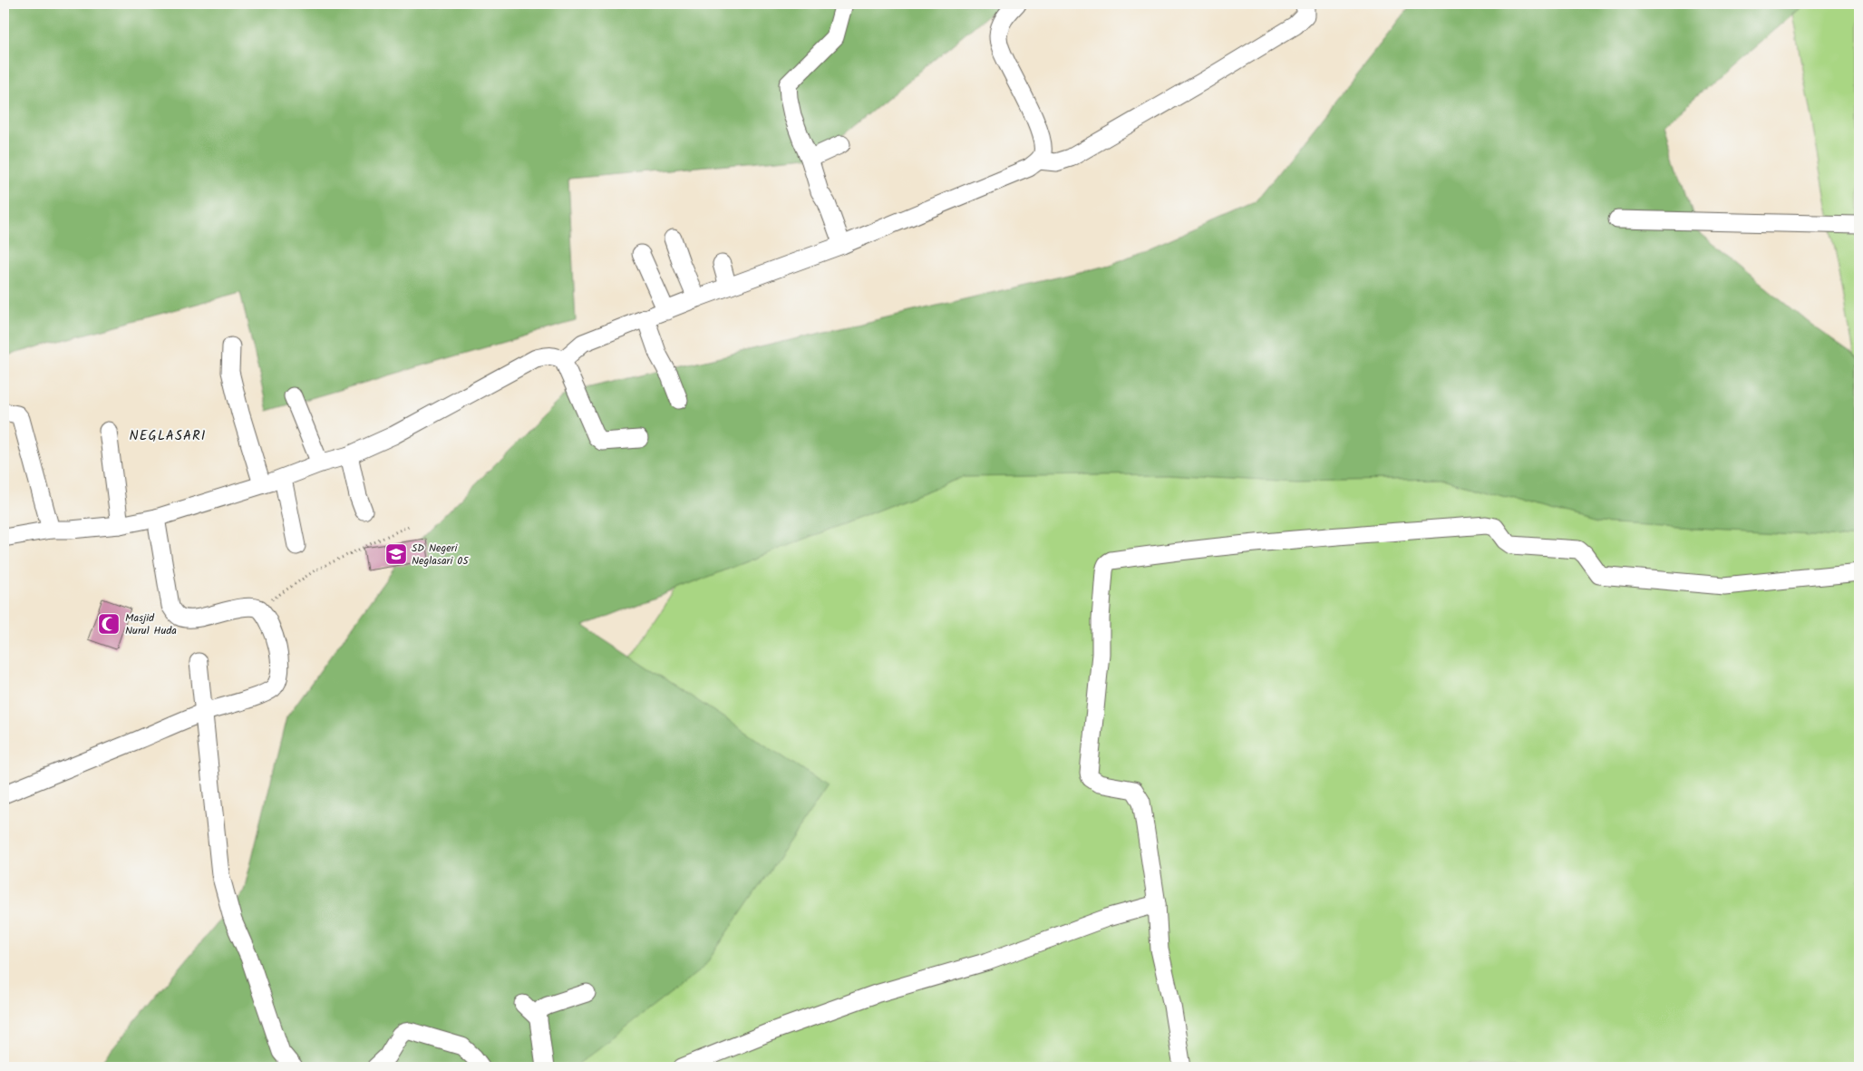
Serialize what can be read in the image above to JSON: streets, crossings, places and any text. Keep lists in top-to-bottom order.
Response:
{
  "districts": ["NEGLASARI"],
  "places": {
    "school or university": ["SD Negeri Neglasari 05"],
    "mosque": ["Masjid Nurul Huda"]
  }
}
